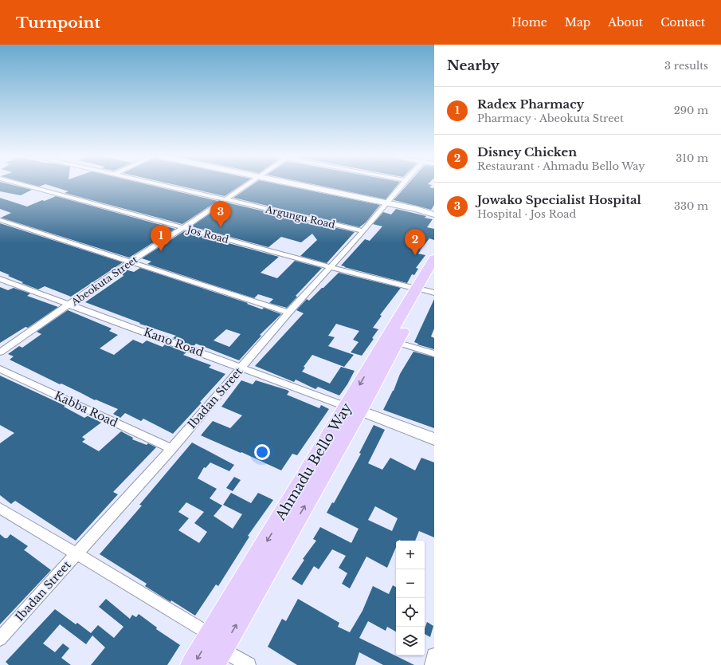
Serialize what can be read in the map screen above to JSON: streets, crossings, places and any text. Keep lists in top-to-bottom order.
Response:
{
  "streets": {
    "main road": ["Ahmadu Bello Way"],
    "street": [
      "Argungu Road",
      "Jos Road",
      "Abeokuta Street",
      "Kano Road",
      "Ibadan Street",
      "Kabba Road"
    ]
  },
  "crossings": [
    ["Argungu Road", "Abeokuta Street"],
    ["Argungu Road", "Ibadan Street"],
    ["Jos Road", "Abeokuta Street"],
    ["Jos Road", "Ibadan Street"],
    ["Jos Road", "Ahmadu Bello Way"],
    ["Abeokuta Street", "Kano Road"],
    ["Kano Road", "Ibadan Street"],
    ["Kano Road", "Ahmadu Bello Way"],
    ["Ibadan Street", "Kabba Road"]
  ],
  "page": {
    "header": "Turnpoint",
    "nav": [
      "Home",
      "Map",
      "About",
      "Contact"
    ],
    "heading": ["Nearby", "3 results"],
    "list": [
      {
        "mark": "1",
        "name": "Radex Pharmacy",
        "note": "Pharmacy · Abeokuta Street",
        "value": "290 m"
      },
      {
        "mark": "2",
        "name": "Disney Chicken",
        "note": "Restaurant · Ahmadu Bello Way",
        "value": "310 m"
      },
      {
        "mark": "3",
        "name": "Jowako Specialist Hospital",
        "note": "Hospital · Jos Road",
        "value": "330 m"
      }
    ],
    "pins": ["3", "1", "2"],
    "map_buttons": ["+", "−"]
  }
}
